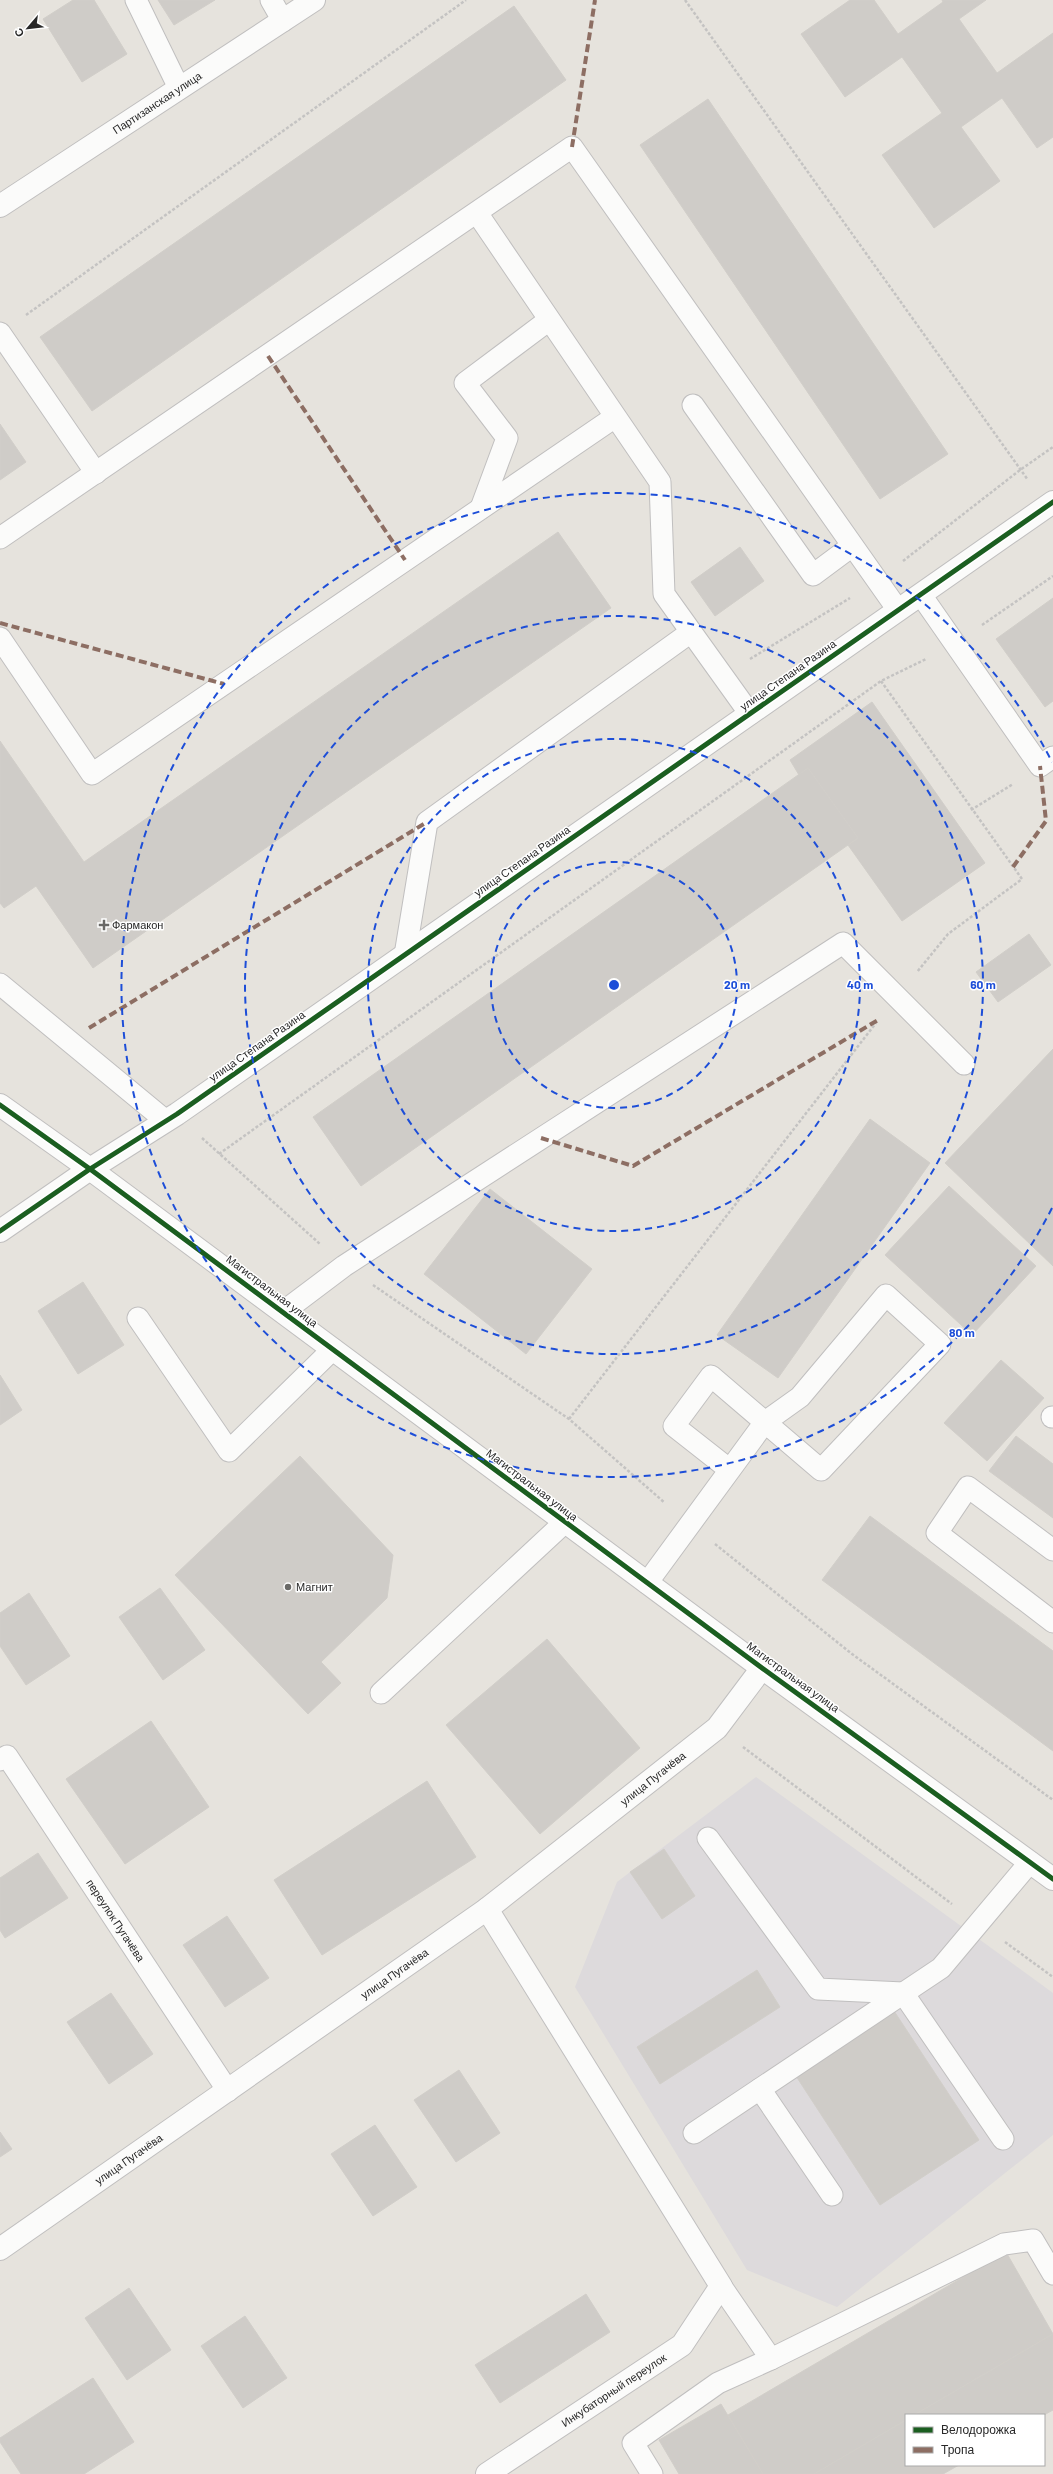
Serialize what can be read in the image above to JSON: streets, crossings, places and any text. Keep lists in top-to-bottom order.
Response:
{
  "streets": {
    "street": [
      "Партизанская улица",
      "улица Степана Разина",
      "Магистральная улица",
      "улица Пугачёва",
      "Инкубаторный переулок"
    ],
    "lane": ["переулок Пугачёва"]
  },
  "crossings": [
    ["улица Степана Разина", "Магистральная улица"],
    ["Магистральная улица", "улица Пугачёва"],
    ["улица Пугачёва", "переулок Пугачёва"]
  ],
  "places": {
    "health": ["Фармакон"],
    "other": ["Магнит"]
  },
  "legend": ["Велодорожка", "Тропа"],
  "north": "bottom left",
  "rings": [
    "20 m",
    "40 m",
    "60 m",
    "80 m"
  ]
}
